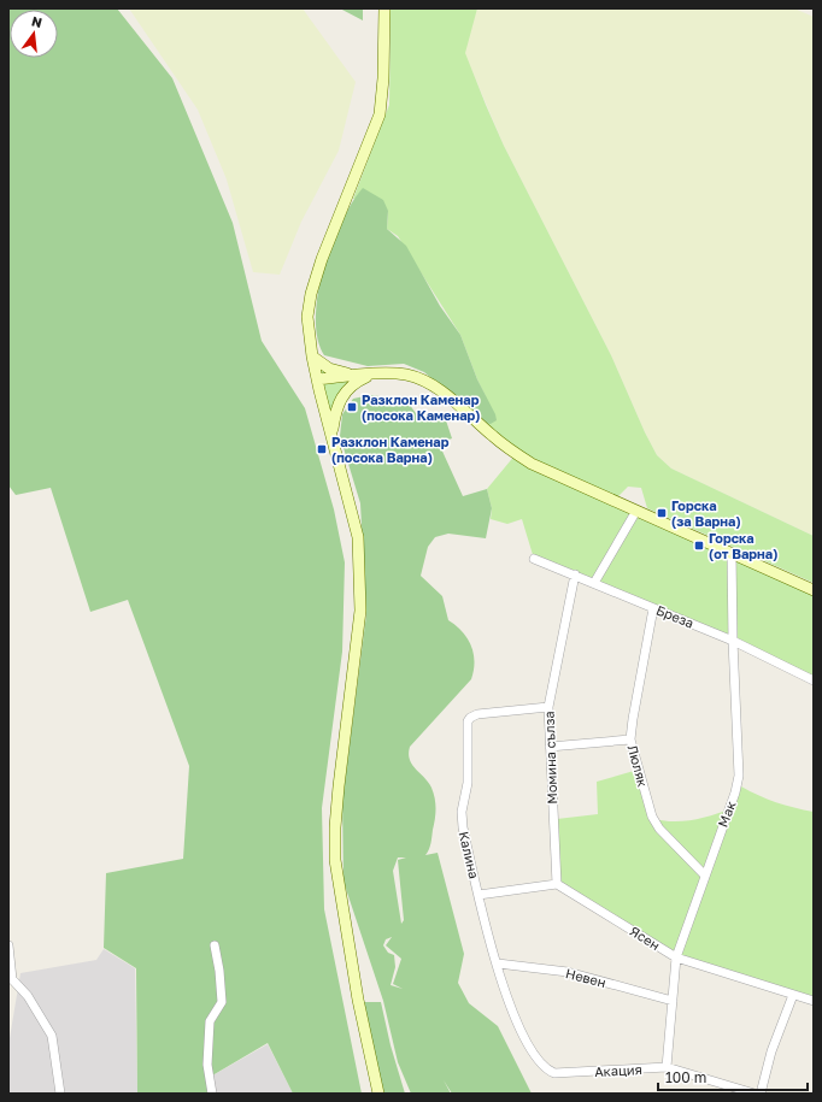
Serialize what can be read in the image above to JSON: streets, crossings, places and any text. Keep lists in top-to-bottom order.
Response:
{
  "streets": {
    "street": [
      "Бреза",
      "Момина сълза",
      "Люляк",
      "Мак",
      "Калина",
      "Ясен",
      "Невен",
      "Акация"
    ]
  },
  "crossings": [
    ["Бреза", "Момина сълза"],
    ["Бреза", "Люляк"],
    ["Бреза", "Мак"],
    ["Момина сълза", "Калина"],
    ["Момина сълза", "Ясен"],
    ["Люляк", "Мак"],
    ["Мак", "Ясен"],
    ["Мак", "Невен"],
    ["Мак", "Акация"],
    ["Калина", "Невен"],
    ["Калина", "Акация"]
  ],
  "places": {
    "transit": [
      "Разклон Каменар (посока Каменар)",
      "Разклон Каменар (посока Варна)",
      "Горска (за Варна)",
      "Горска (от Варна)"
    ]
  },
  "scale_bar": "100 m",
  "north": "top"
}
